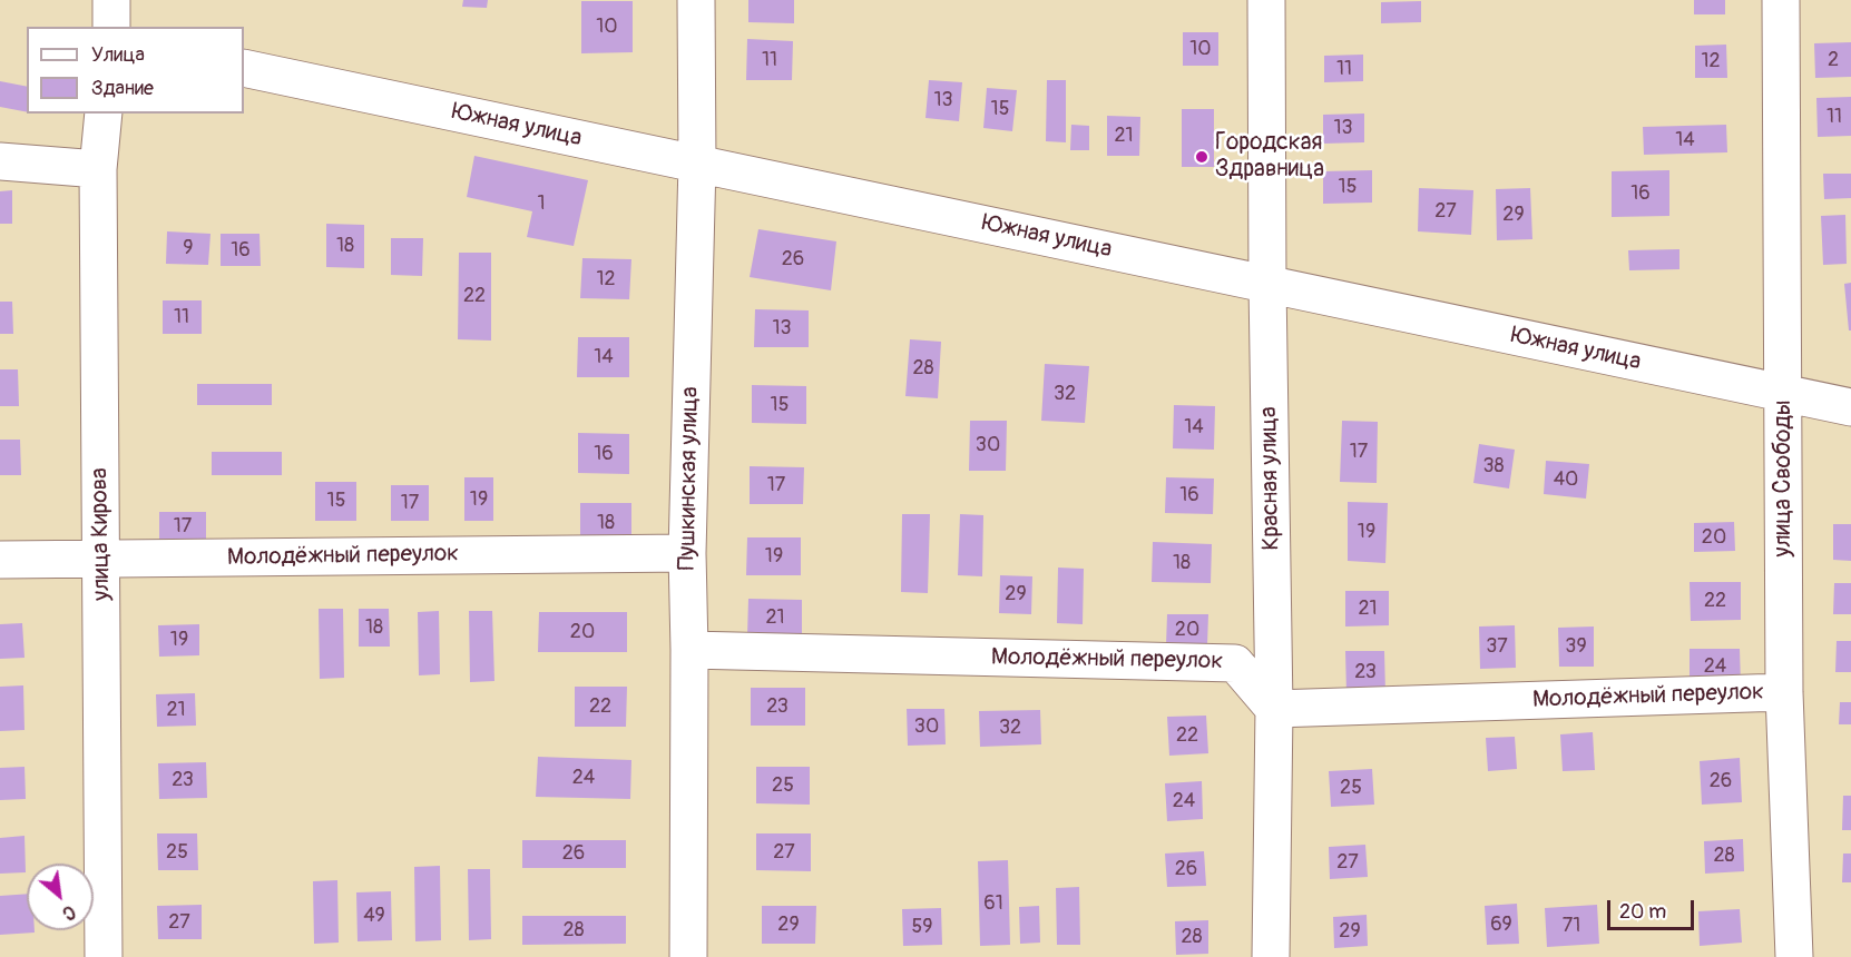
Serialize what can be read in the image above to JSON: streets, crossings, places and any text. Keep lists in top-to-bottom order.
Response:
{
  "streets": {
    "street": [
      "Южная улица",
      "Пушкинская улица",
      "Красная улица",
      "улица Свободы",
      "улица Кирова",
      "Молодёжный переулок"
    ]
  },
  "crossings": [
    ["Южная улица", "Пушкинская улица"],
    ["Южная улица", "Красная улица"],
    ["Южная улица", "улица Свободы"],
    ["Пушкинская улица", "Молодёжный переулок"],
    ["Красная улица", "Молодёжный переулок"],
    ["улица Свободы", "Молодёжный переулок"],
    ["улица Кирова", "Молодёжный переулок"]
  ],
  "places": ["Городская Здравница"],
  "house_numbers": [
    "10",
    "10",
    "11",
    "2",
    "12",
    "11",
    "13",
    "15",
    "11",
    "13",
    "21",
    "14",
    "15",
    "16",
    "1",
    "27",
    "29",
    "18",
    "9",
    "16",
    "26",
    "12",
    "22",
    "11",
    "13",
    "14",
    "28",
    "32",
    "15",
    "14",
    "30",
    "17",
    "16",
    "38",
    "40",
    "17",
    "16",
    "19",
    "15",
    "17",
    "18",
    "17",
    "19",
    "20",
    "19",
    "18",
    "29",
    "22",
    "21",
    "21",
    "18",
    "20",
    "20",
    "19",
    "37",
    "39",
    "24",
    "23",
    "22",
    "23",
    "21",
    "30",
    "32",
    "22",
    "24",
    "23",
    "26",
    "25",
    "25",
    "24",
    "25",
    "27",
    "26",
    "28",
    "27",
    "26",
    "61",
    "49",
    "27",
    "29",
    "69",
    "71",
    "59",
    "28",
    "29",
    "28"
  ],
  "legend": ["Улица", "Здание"],
  "scale_bar": "20 m",
  "north": "bottom right"
}
